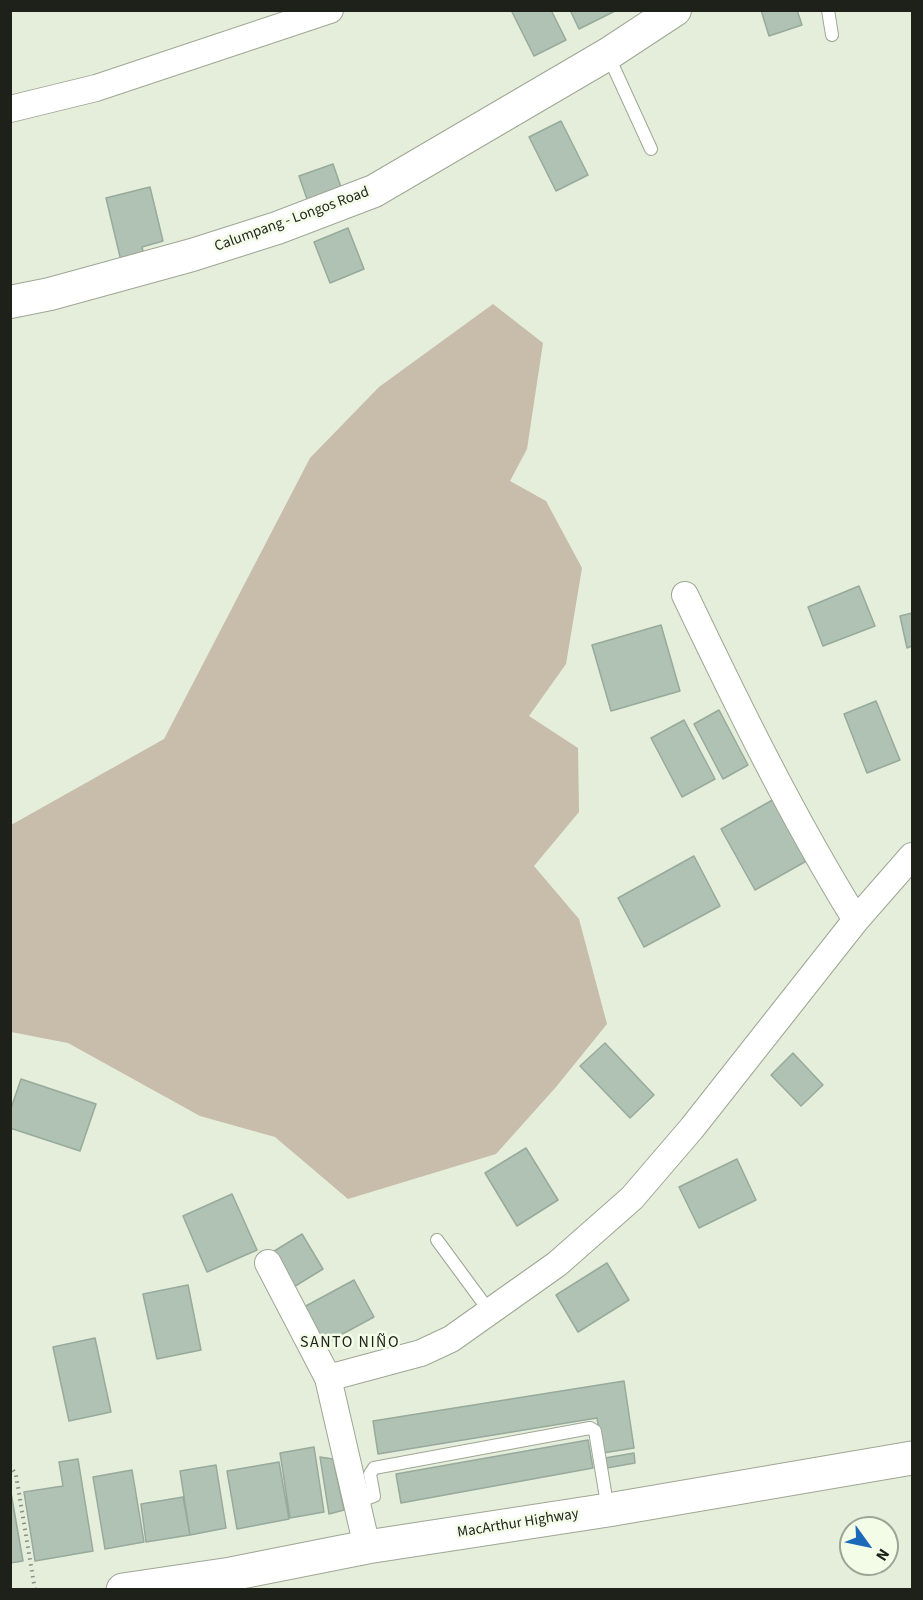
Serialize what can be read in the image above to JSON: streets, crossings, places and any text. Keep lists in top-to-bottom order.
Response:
{
  "streets": {
    "highway": ["MacArthur Highway"],
    "street": ["Calumpang - Longos Road"]
  },
  "districts": ["SANTO NIÑO"],
  "north": "bottom right"
}
